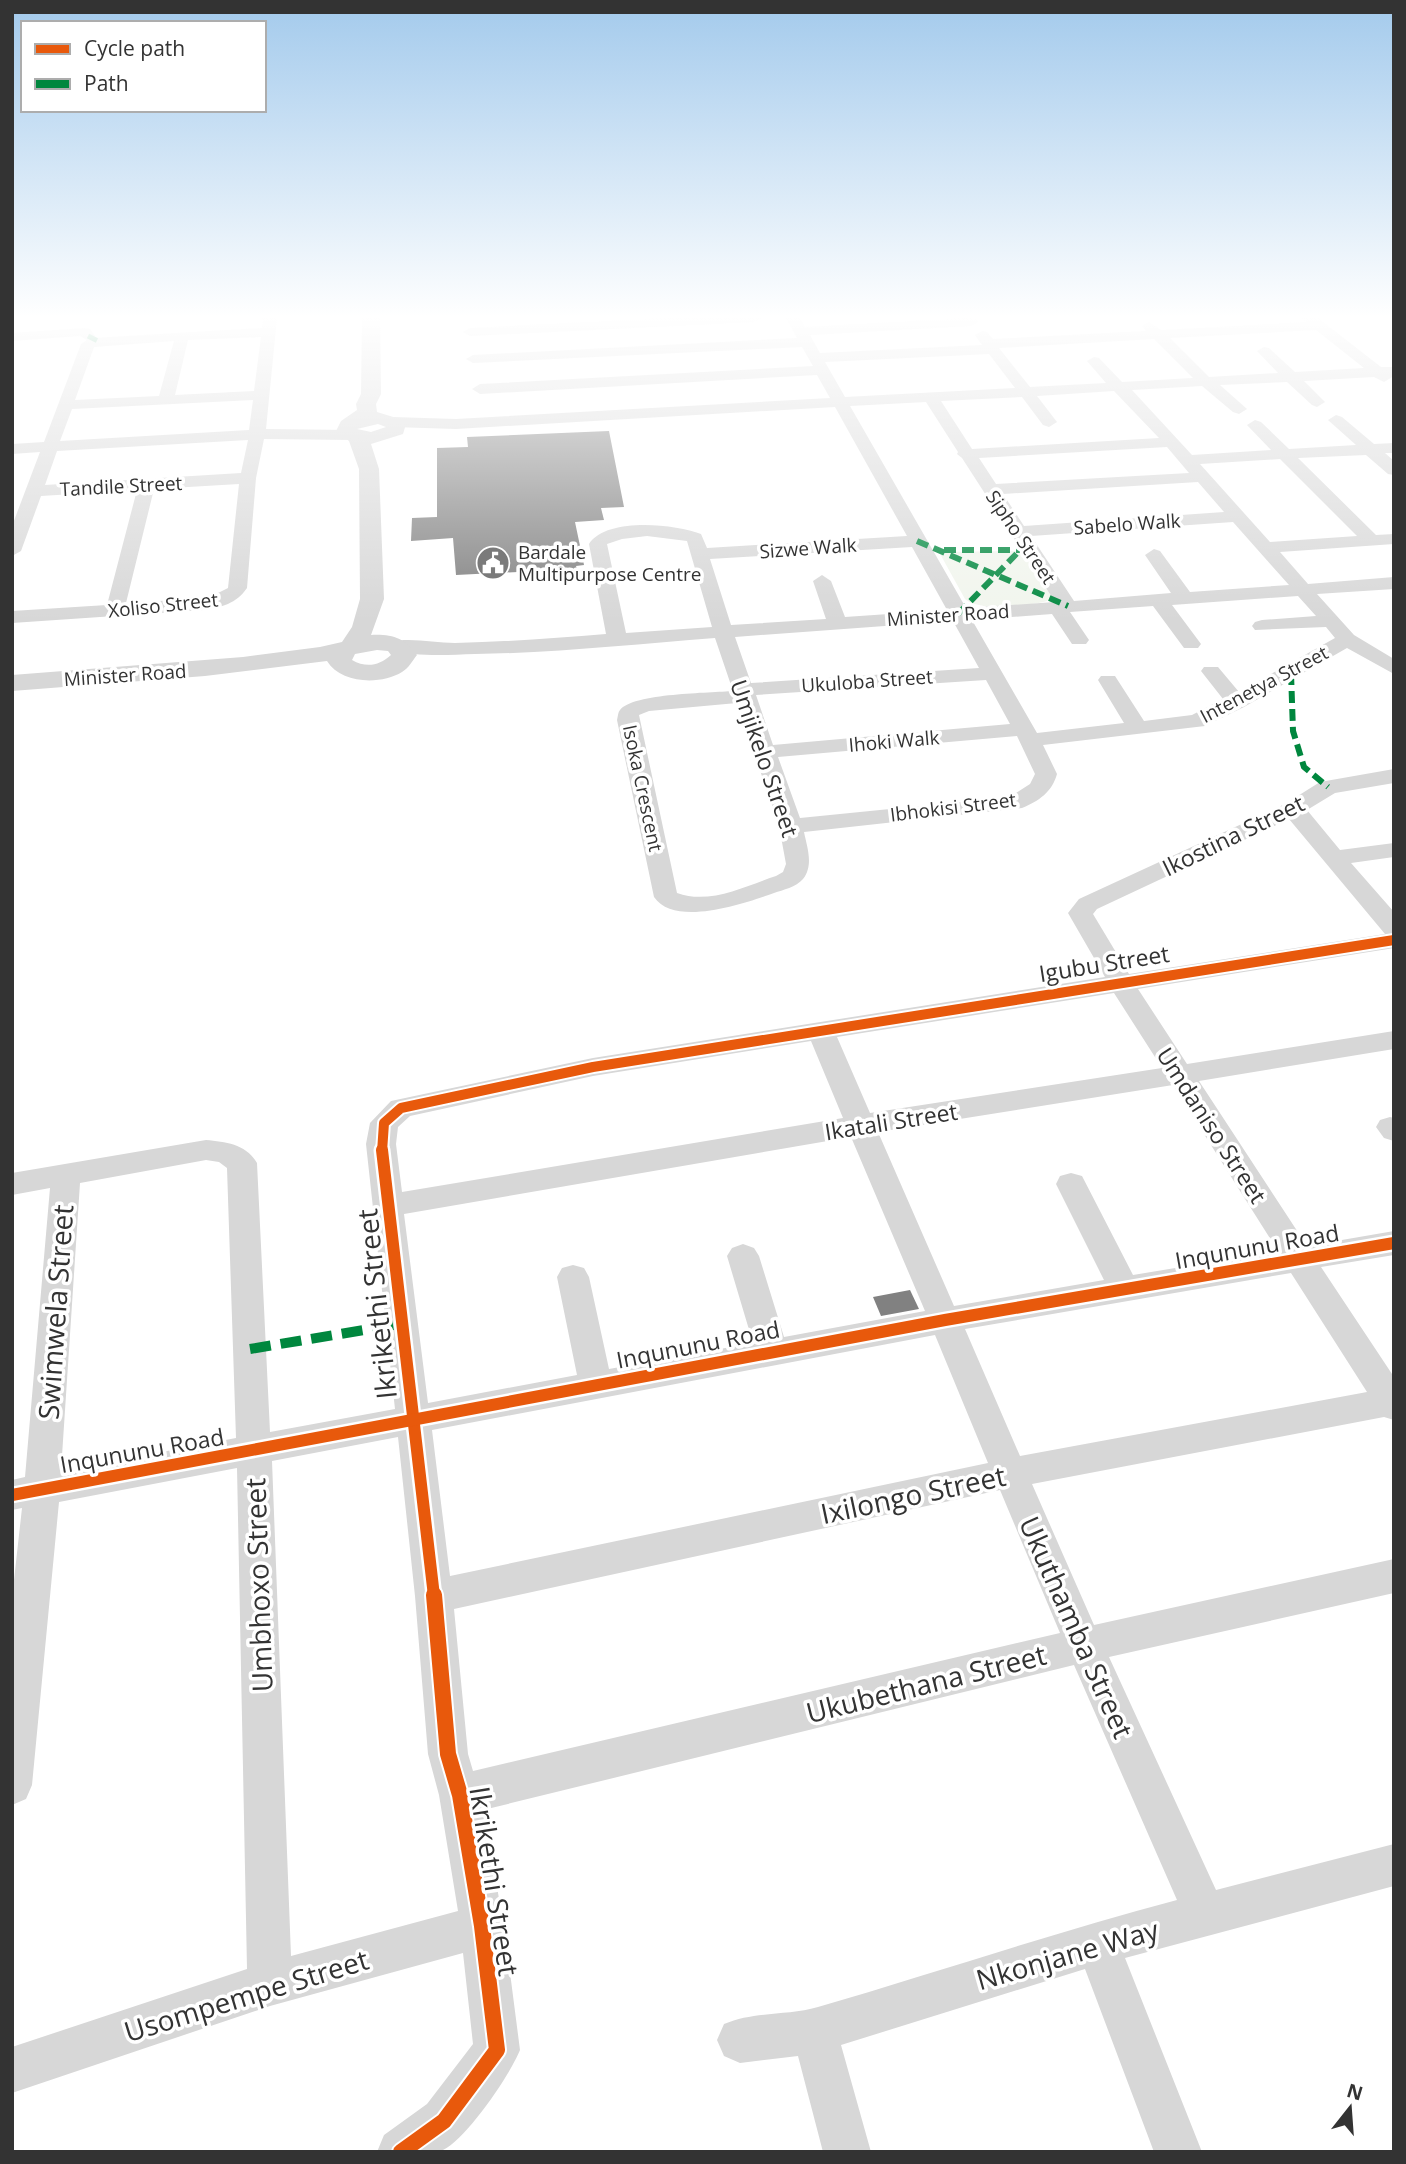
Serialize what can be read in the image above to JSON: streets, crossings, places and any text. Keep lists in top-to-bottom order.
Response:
{
  "streets": {
    "street": [
      "Tandile Street",
      "Sabelo Walk",
      "Sipho Street",
      "Sizwe Walk",
      "Xoliso Street",
      "Minister Road",
      "Ukuloba Street",
      "Intenetya Street",
      "Ihoki Walk",
      "Umjikelo Street",
      "Isoka Crescent",
      "Ibhokisi Street",
      "Ikostina Street",
      "Igubu Street",
      "Ikatali Street",
      "Umdaniso Street",
      "Inqununu Road",
      "Ikrikethi Street",
      "Swimwela Street",
      "Ixilongo Street",
      "Umbhoxo Street",
      "Ukuthamba Street",
      "Ukubethana Street",
      "Nkonjane Way",
      "Usompempe Street"
    ]
  },
  "crossings": [
    ["Tandile Street", "Xoliso Street"],
    ["Sabelo Walk", "Sipho Street"],
    ["Sabelo Walk", "Intenetya Street"],
    ["Sipho Street", "Minister Road"],
    ["Sizwe Walk", "Umjikelo Street"],
    ["Sizwe Walk", "Ibhokisi Street"],
    ["Minister Road", "Intenetya Street"],
    ["Minister Road", "Umjikelo Street"],
    ["Minister Road", "Ibhokisi Street"],
    ["Ukuloba Street", "Umjikelo Street"],
    ["Ukuloba Street", "Isoka Crescent"],
    ["Ukuloba Street", "Ibhokisi Street"],
    ["Intenetya Street", "Ihoki Walk"],
    ["Intenetya Street", "Ibhokisi Street"],
    ["Ihoki Walk", "Umjikelo Street"],
    ["Ihoki Walk", "Ibhokisi Street"],
    ["Umjikelo Street", "Isoka Crescent"],
    ["Umjikelo Street", "Ibhokisi Street"],
    ["Ikostina Street", "Umdaniso Street"],
    ["Igubu Street", "Umdaniso Street"],
    ["Igubu Street", "Ikrikethi Street"],
    ["Igubu Street", "Ukuthamba Street"],
    ["Ikatali Street", "Umdaniso Street"],
    ["Ikatali Street", "Ikrikethi Street"],
    ["Ikatali Street", "Ukuthamba Street"],
    ["Umdaniso Street", "Inqununu Road"],
    ["Umdaniso Street", "Ixilongo Street"],
    ["Inqununu Road", "Ikrikethi Street"],
    ["Inqununu Road", "Swimwela Street"],
    ["Inqununu Road", "Umbhoxo Street"],
    ["Inqununu Road", "Ukuthamba Street"],
    ["Ikrikethi Street", "Ixilongo Street"],
    ["Ikrikethi Street", "Ukuthamba Street"],
    ["Ikrikethi Street", "Ukubethana Street"],
    ["Ikrikethi Street", "Usompempe Street"],
    ["Swimwela Street", "Umbhoxo Street"],
    ["Ixilongo Street", "Ukuthamba Street"],
    ["Umbhoxo Street", "Usompempe Street"],
    ["Ukuthamba Street", "Ukubethana Street"],
    ["Ukuthamba Street", "Nkonjane Way"]
  ],
  "places": {
    "public building": ["Bardale Multipurpose Centre"]
  },
  "legend": ["Cycle path", "Path"],
  "north": "top"
}
